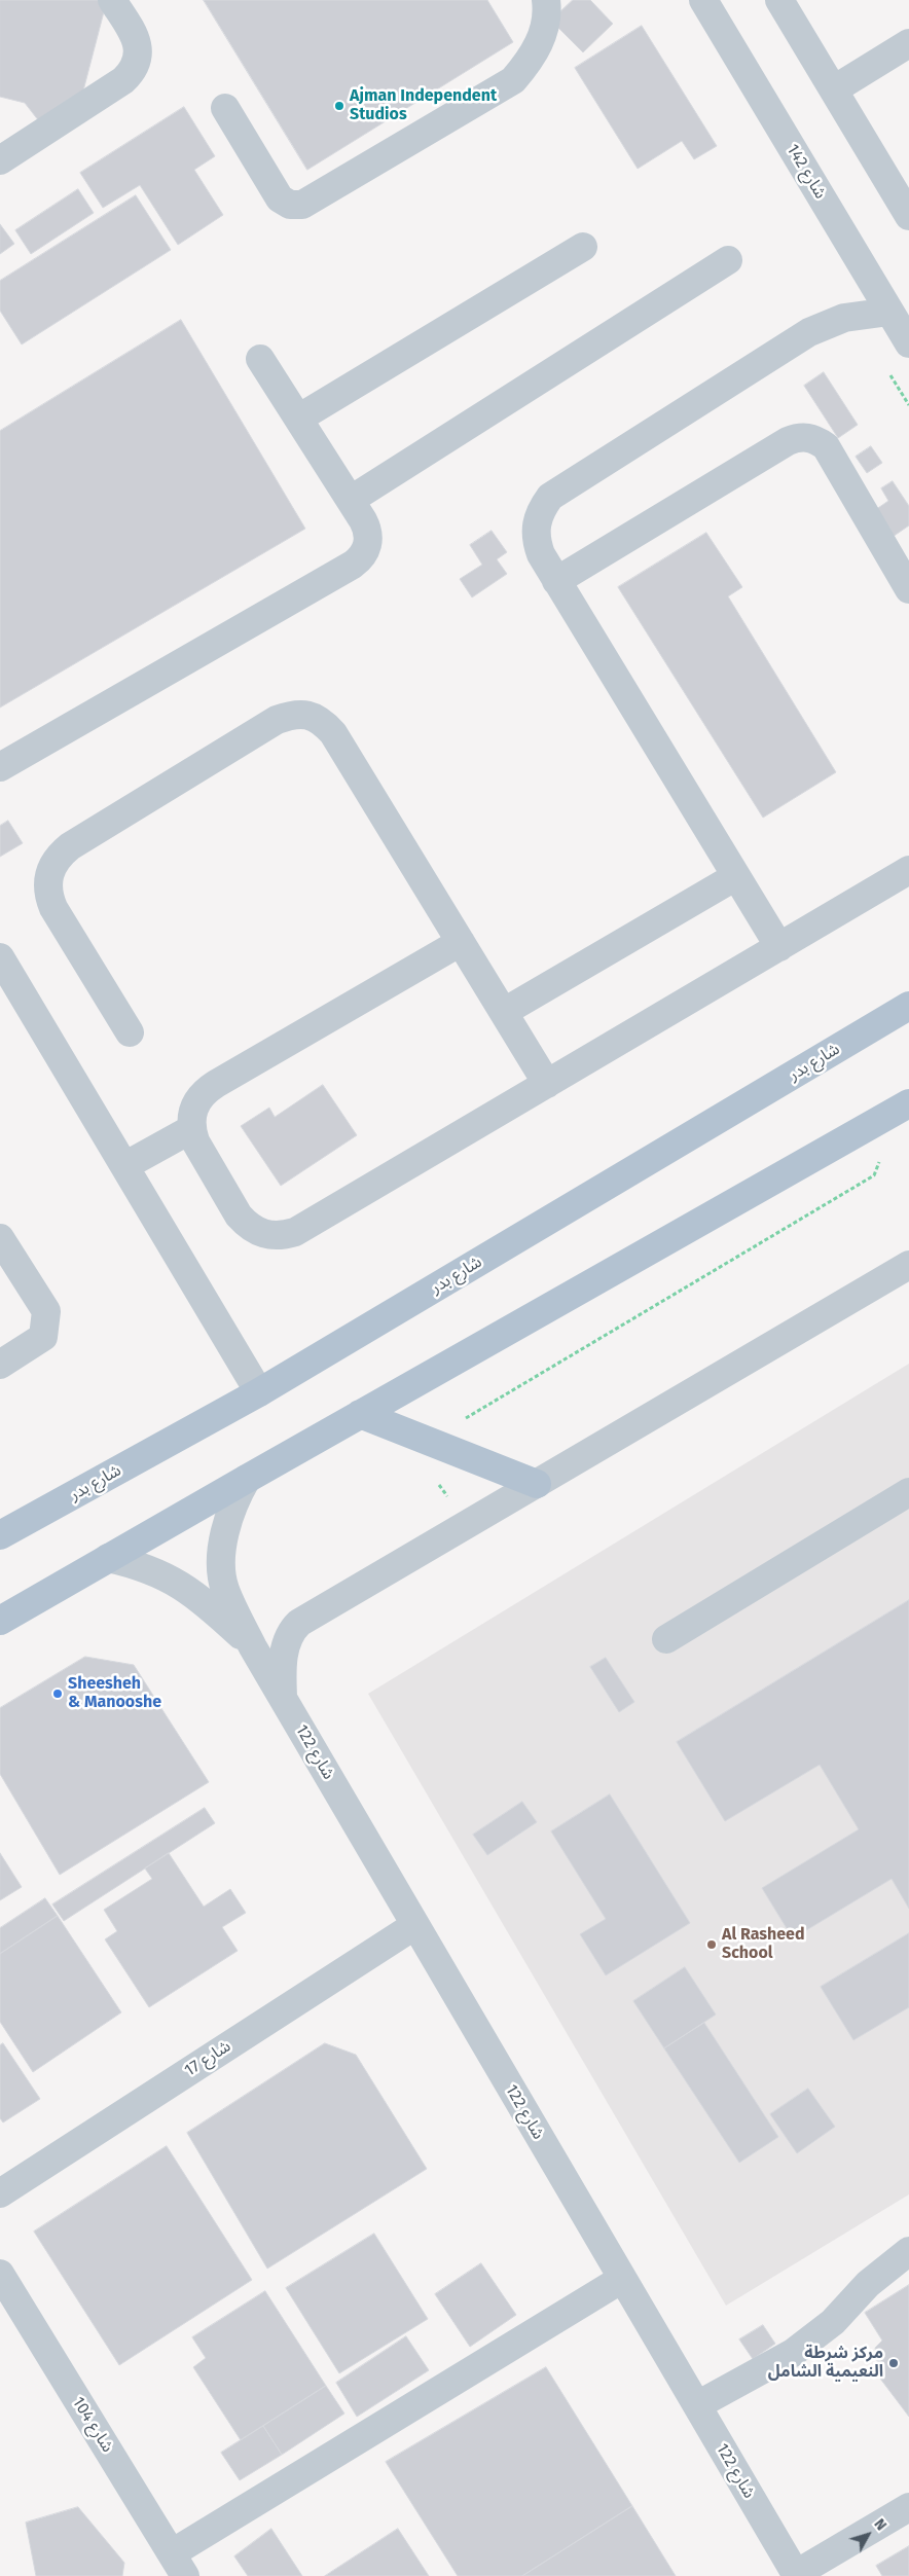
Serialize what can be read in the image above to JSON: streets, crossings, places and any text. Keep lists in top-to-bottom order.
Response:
{
  "streets": {
    "main road": ["شارع بدر"],
    "street": [
      "شارع 142",
      "شارع 122",
      "شارع 17",
      "شارع 104"
    ]
  },
  "crossings": [
    ["شارع 122", "شارع 17"]
  ],
  "places": [
    "Ajman Independent Studios",
    "Sheesheh & Manooshe",
    "Al Rasheed School",
    "مركز شرطة النعيمية الشامل"
  ],
  "north": "top right"
}
